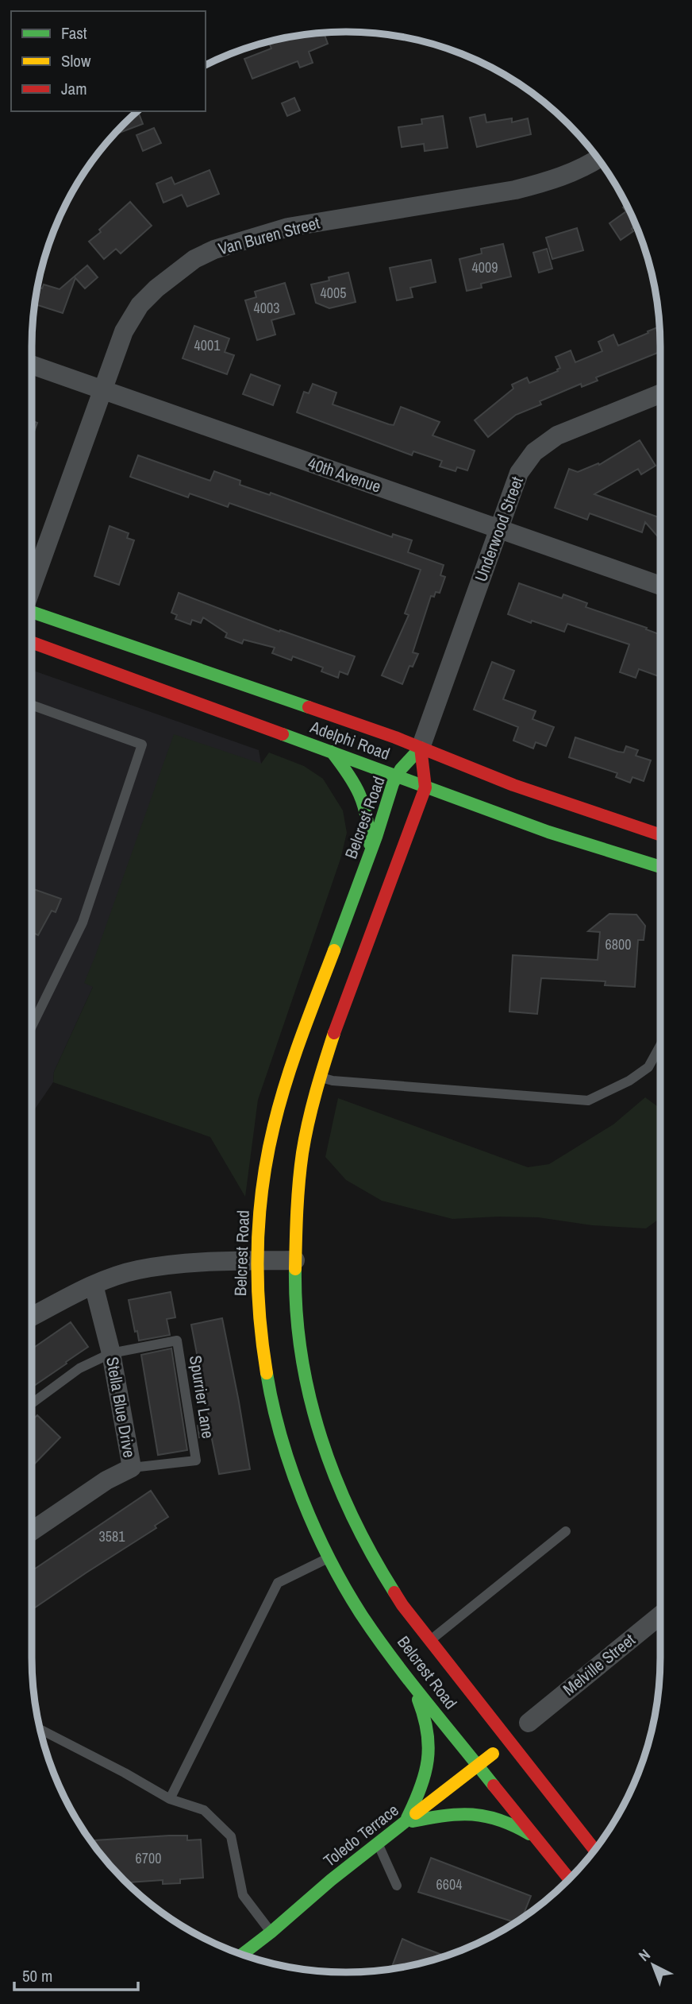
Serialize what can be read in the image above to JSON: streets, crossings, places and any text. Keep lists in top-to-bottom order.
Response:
{
  "streets": {
    "main road": ["Adelphi Road", "Belcrest Road", "Toledo Terrace"],
    "street": [
      "Van Buren Street",
      "40th Avenue",
      "Underwood Street",
      "Stella Blue Drive",
      "Melville Street"
    ],
    "lane": ["Spurrier Lane"]
  },
  "crossings": [
    ["Van Buren Street", "40th Avenue"],
    ["40th Avenue", "Underwood Street"],
    ["Underwood Street", "Adelphi Road"],
    ["Underwood Street", "Belcrest Road"],
    ["Adelphi Road", "Belcrest Road"],
    ["Belcrest Road", "Toledo Terrace"],
    ["Spurrier Lane", "Stella Blue Drive"]
  ],
  "house_numbers": [
    "4009",
    "4005",
    "4003",
    "4001",
    "6800",
    "3581",
    "6700",
    "6604"
  ],
  "legend": ["Fast", "Slow", "Jam"],
  "scale_bar": "50 m",
  "north": "top left"
}
